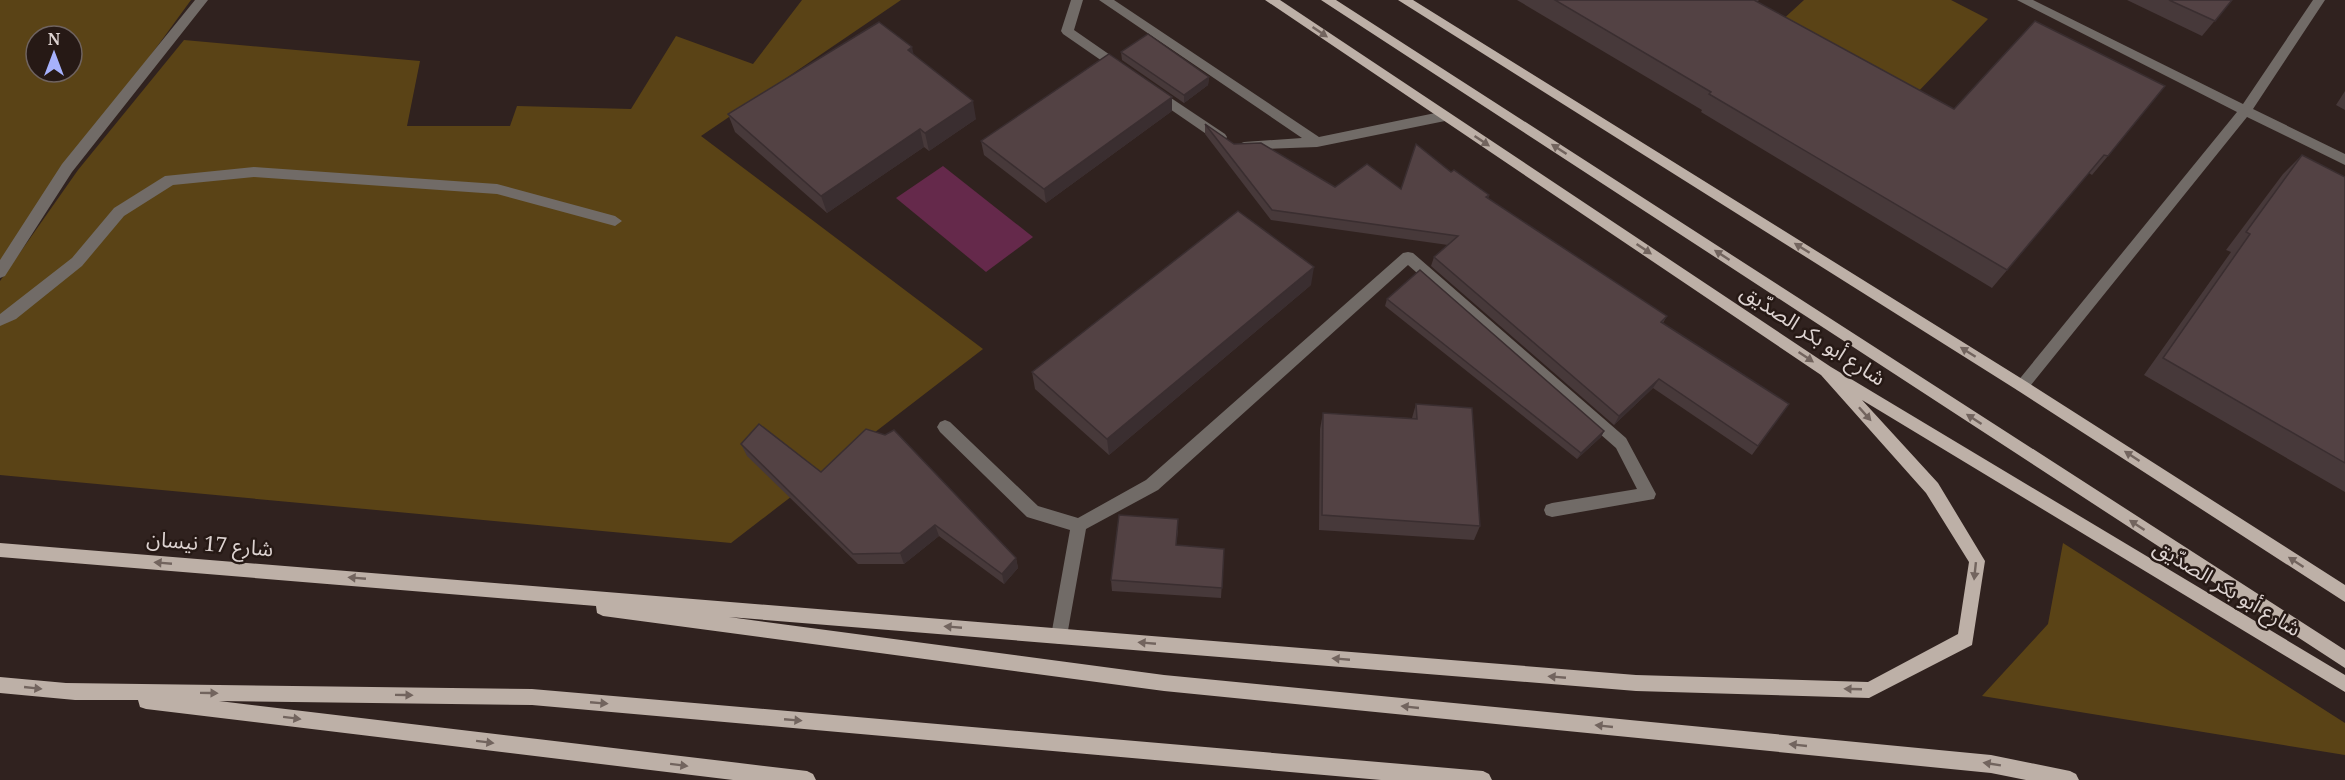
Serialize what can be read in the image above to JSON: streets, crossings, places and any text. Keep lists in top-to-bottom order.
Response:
{
  "streets": {
    "main road": ["شارع أبو بكر الصدّيق", "شارع 17 نيسان"]
  },
  "north": "top"
}
